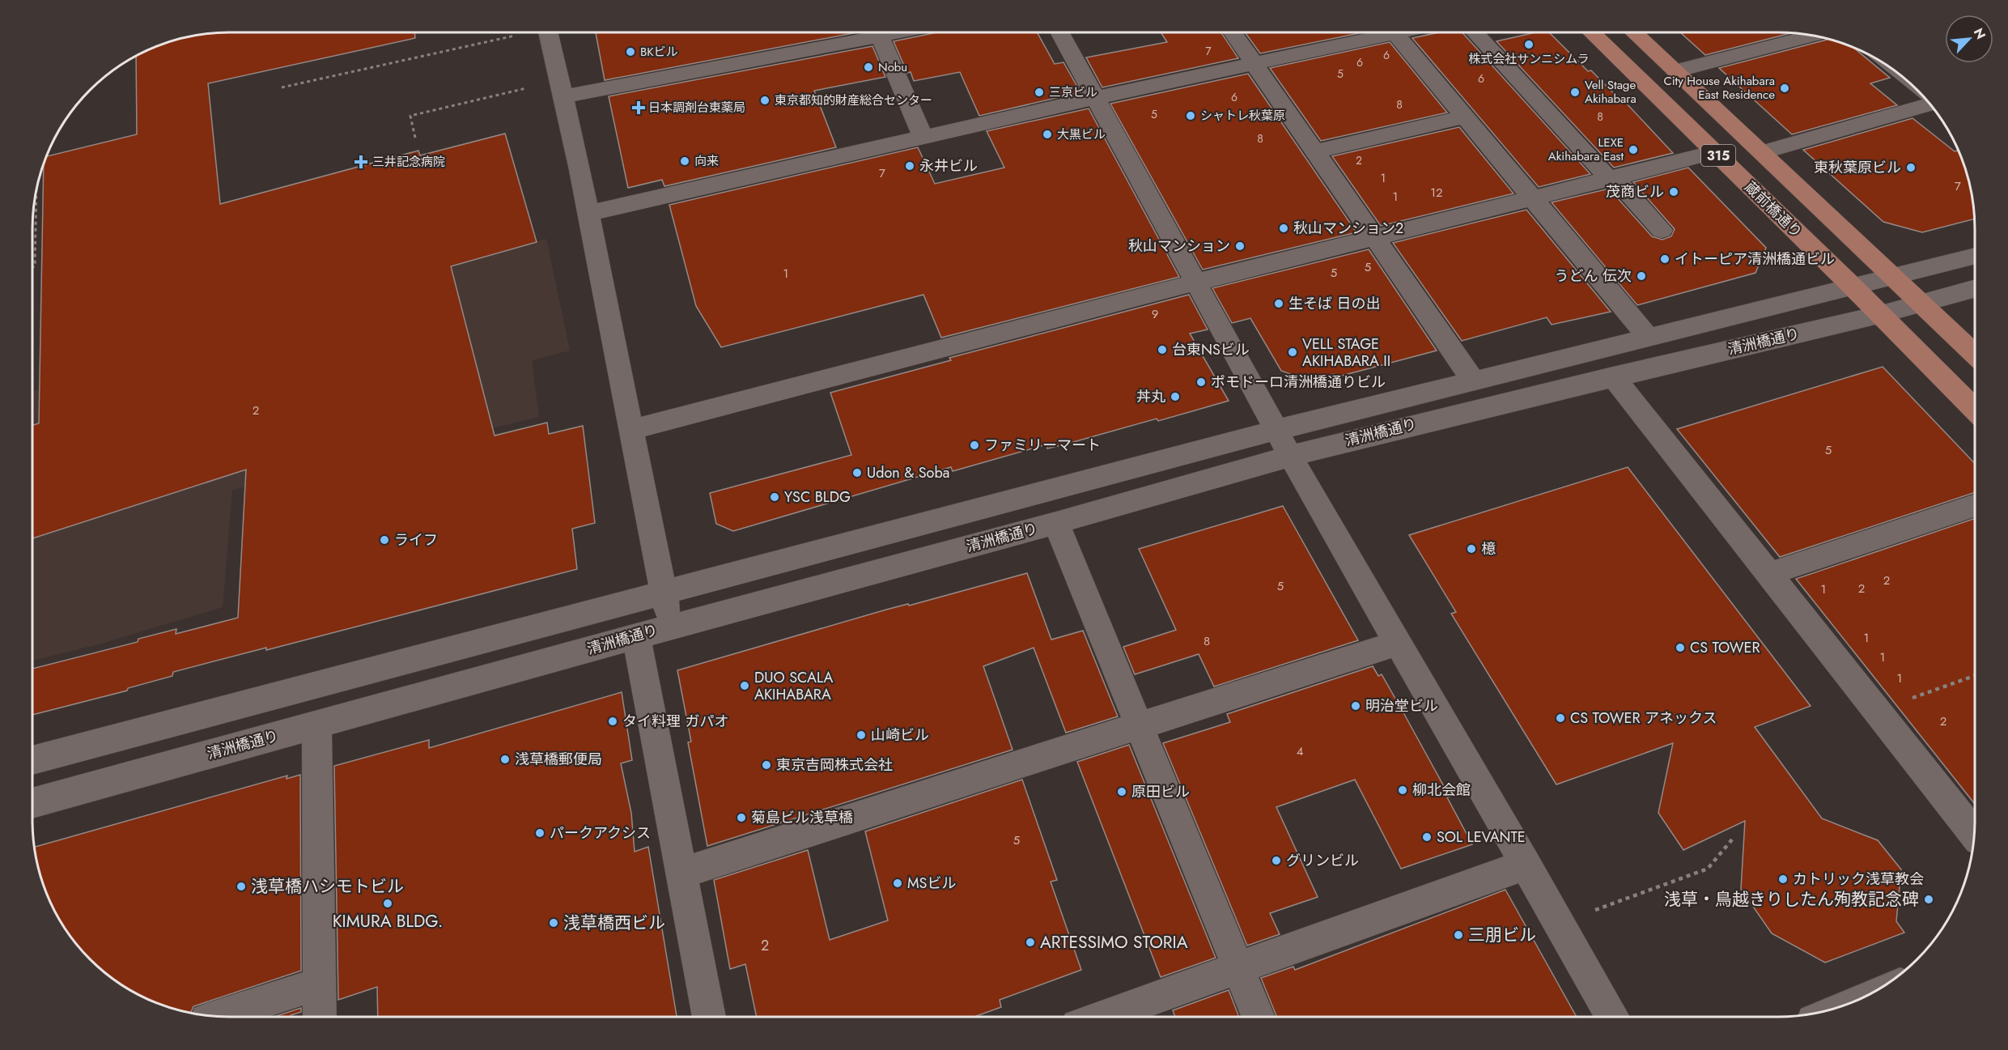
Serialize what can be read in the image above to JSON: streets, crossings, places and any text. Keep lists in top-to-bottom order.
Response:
{
  "streets": {
    "main road": ["315", "蔵前橋通り"],
    "street": ["清洲橋通り"]
  },
  "crossings": [
    ["315", "清洲橋通り"],
    ["蔵前橋通り", "清洲橋通り"]
  ],
  "places": {
    "other": [
      "株式会社サンニシムラ",
      "BKビル",
      "Nobu",
      "City House Akihabara East Residence",
      "三京ビル",
      "Vell Stage Akihabara",
      "東京都知的財産総合センター",
      "シャトレ秋葉原",
      "大黒ビル",
      "LEXE Akihabara East",
      "向来",
      "永井ビル",
      "東秋葉原ビル",
      "茂商ビル",
      "秋山マンション2",
      "秋山マンション",
      "イトーピア清洲橋通ビル",
      "うどん 伝次",
      "生そば 日の出",
      "台東NSビル",
      "VELL STAGE AKIHABARA II",
      "ポモドーロ清洲橋通りビル",
      "丼丸",
      "ファミリーマート",
      "Udon & Soba",
      "YSC BLDG",
      "ライフ",
      "檍",
      "CS TOWER",
      "DUO SCALA AKIHABARA",
      "明治堂ビル",
      "CS TOWER アネックス",
      "タイ料理 ガパオ",
      "山崎ビル",
      "浅草橋郵便局",
      "東京吉岡株式会社",
      "柳北会館",
      "原田ビル",
      "菊島ビル浅草橋",
      "パークアクシス",
      "SOL LEVANTE",
      "グリンビル",
      "カトリック浅草教会",
      "MSビル",
      "浅草橋ハシモトビル",
      "浅草・鳥越きりしたん殉教記念碑",
      "KIMURA BLDG.",
      "浅草橋西ビル",
      "三朋ビル",
      "ARTESSIMO STORIA"
    ],
    "health": ["日本調剤台東薬局", "三井記念病院"]
  },
  "house_numbers": [
    "7",
    "6",
    "6",
    "5",
    "6",
    "6",
    "8",
    "5",
    "8",
    "8",
    "2",
    "7",
    "1",
    "7",
    "12",
    "1",
    "5",
    "5",
    "1",
    "9",
    "2",
    "5",
    "2",
    "5",
    "2",
    "1",
    "1",
    "8",
    "1",
    "1",
    "2",
    "4",
    "5",
    "2"
  ],
  "north": "top right"
}
